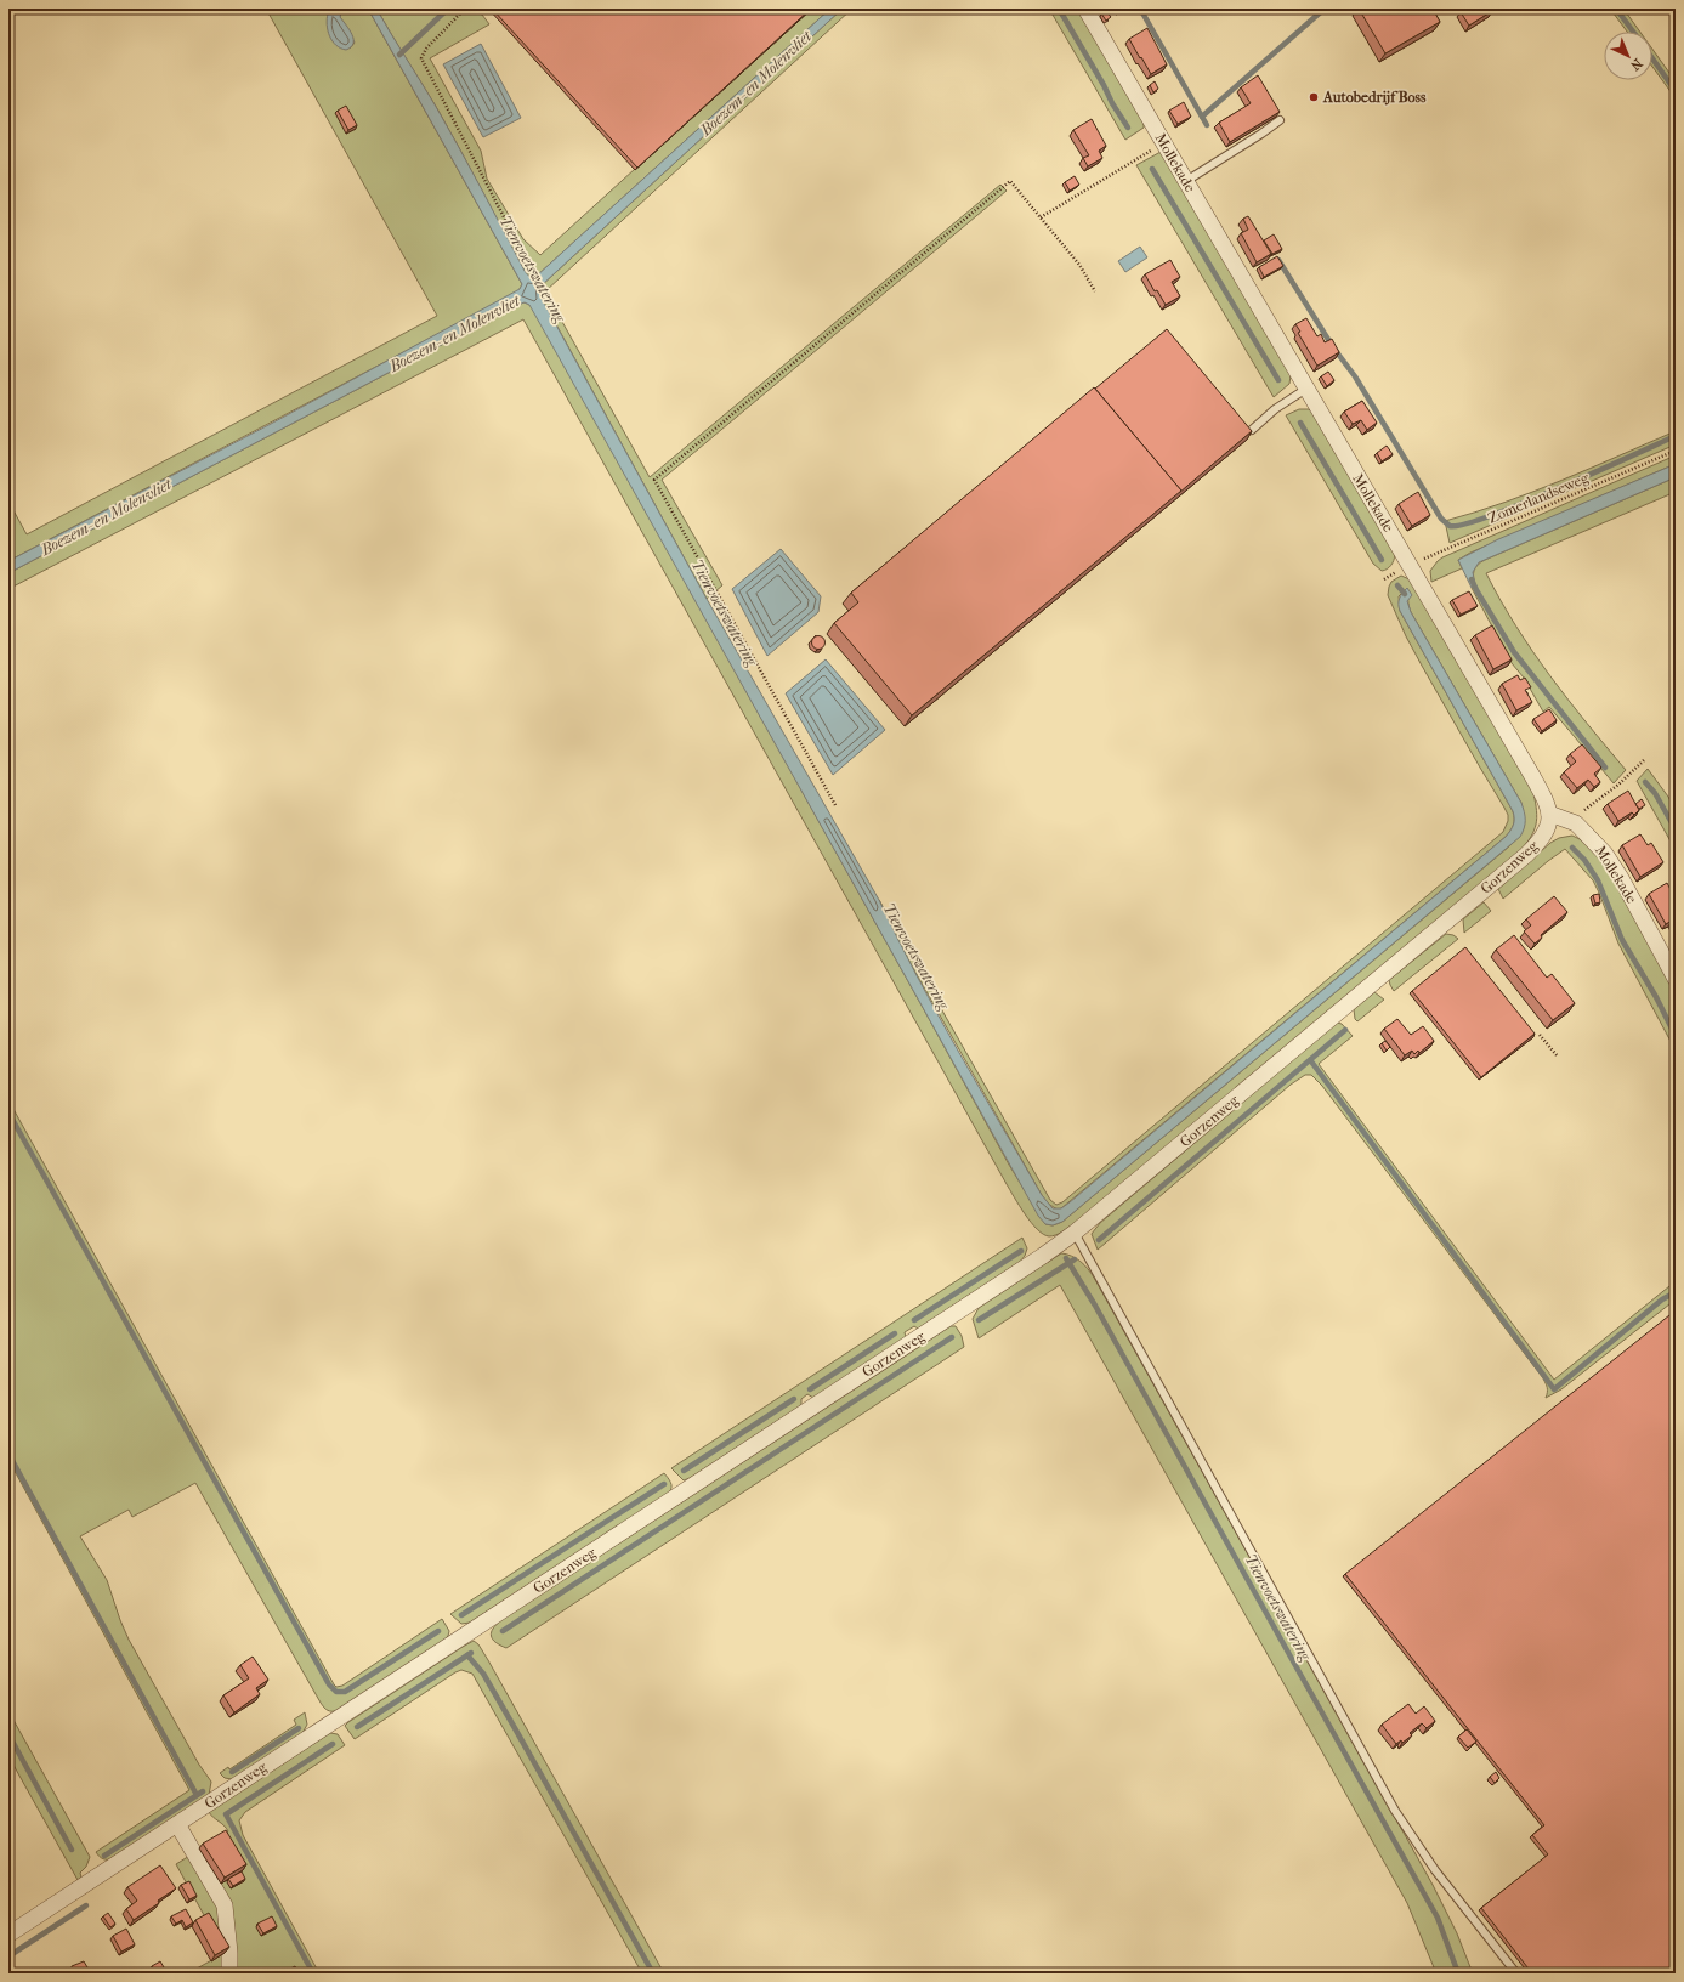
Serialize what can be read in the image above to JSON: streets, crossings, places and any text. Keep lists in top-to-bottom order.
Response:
{
  "streets": {
    "street": ["Mollekade", "Gorzenweg"],
    "path": ["Zomerlandseweg"]
  },
  "crossings": [
    ["Mollekade", "Zomerlandseweg"],
    ["Mollekade", "Gorzenweg"]
  ],
  "water": ["Boezem- en Molenvliet", "Tienvoetswatering"],
  "places": ["Autobedrijf Boss"],
  "north": "bottom right"
}
